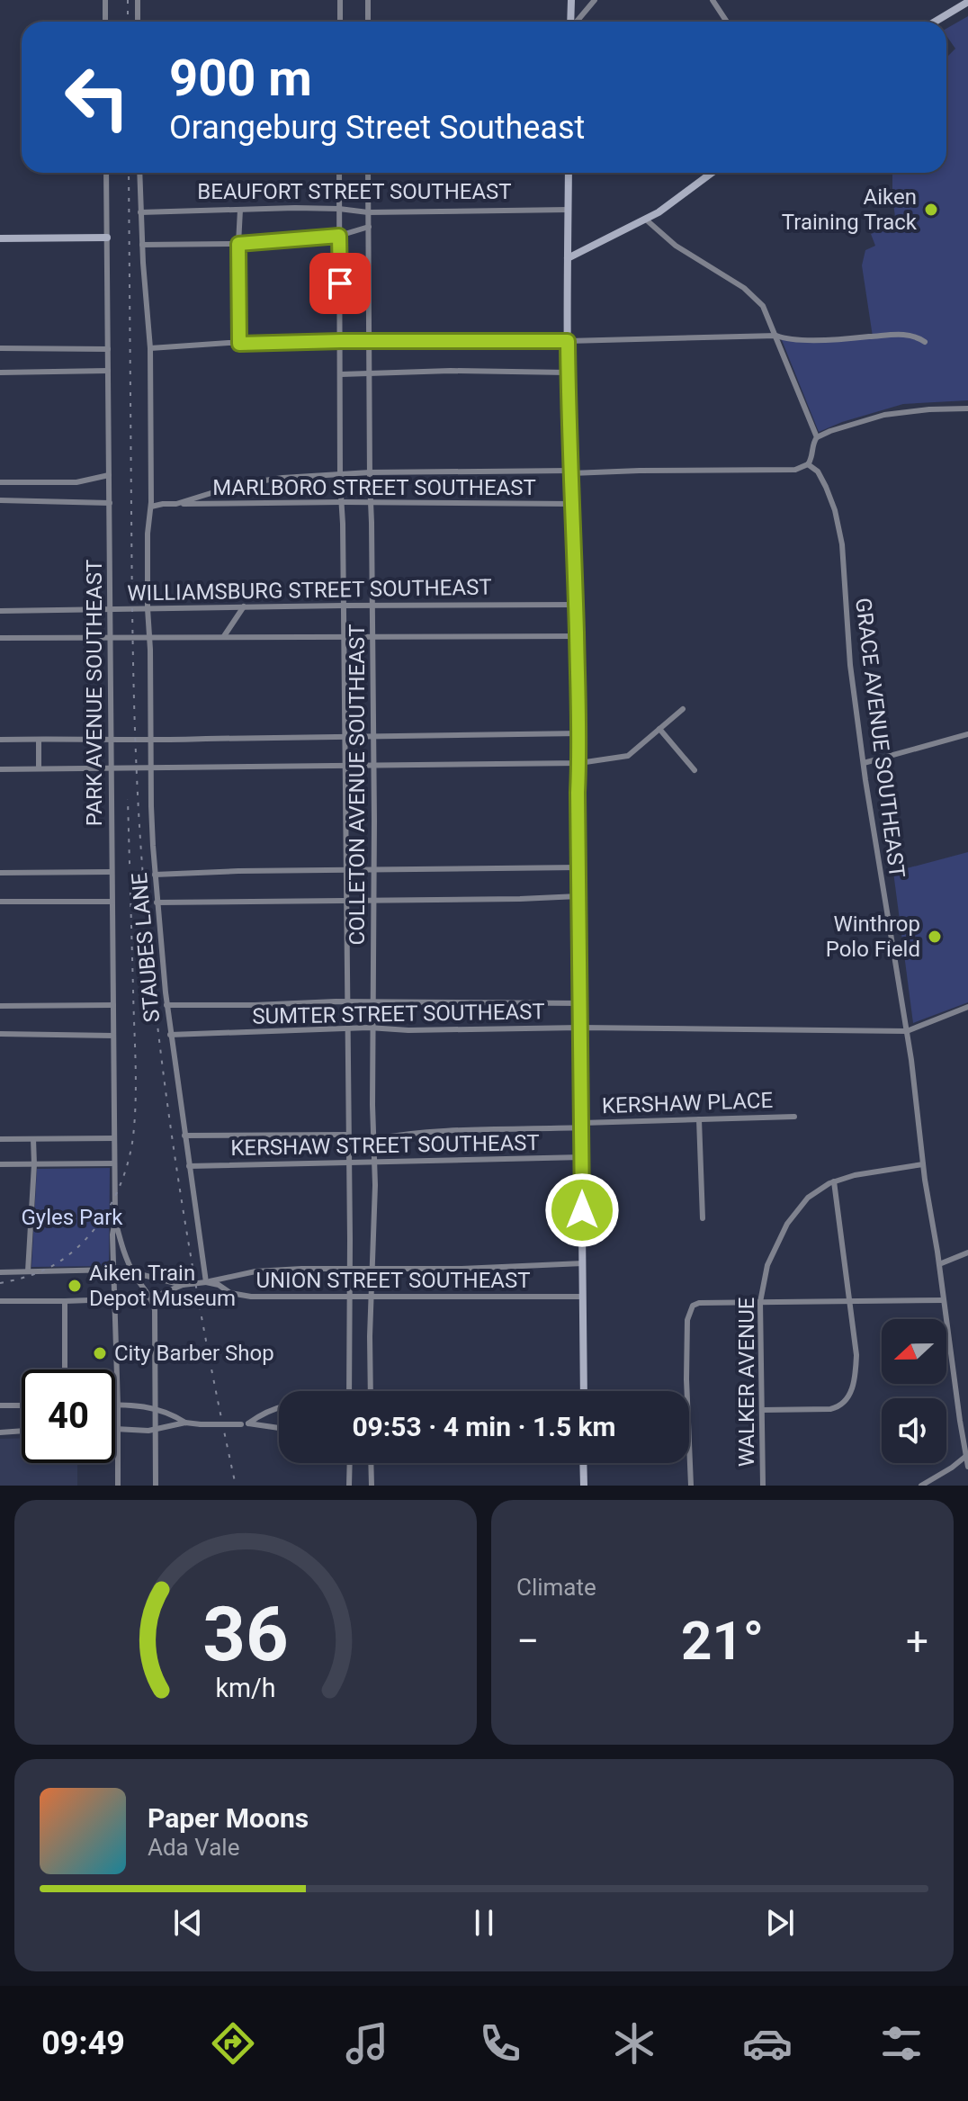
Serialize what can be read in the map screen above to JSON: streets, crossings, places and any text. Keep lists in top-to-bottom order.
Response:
{
  "streets": {
    "street": [
      "BEAUFORT STREET SOUTHEAST",
      "MARLBORO STREET SOUTHEAST",
      "WILLIAMSBURG STREET SOUTHEAST",
      "PARK AVENUE SOUTHEAST",
      "GRACE AVENUE SOUTHEAST",
      "COLLETON AVENUE SOUTHEAST",
      "STAUBES LANE",
      "SUMTER STREET SOUTHEAST",
      "KERSHAW PLACE",
      "KERSHAW STREET SOUTHEAST",
      "UNION STREET SOUTHEAST",
      "WALKER AVENUE"
    ]
  },
  "crossings": [
    ["BEAUFORT STREET SOUTHEAST", "COLLETON AVENUE SOUTHEAST"],
    ["MARLBORO STREET SOUTHEAST", "GRACE AVENUE SOUTHEAST"],
    ["MARLBORO STREET SOUTHEAST", "COLLETON AVENUE SOUTHEAST"],
    ["WILLIAMSBURG STREET SOUTHEAST", "PARK AVENUE SOUTHEAST"],
    ["WILLIAMSBURG STREET SOUTHEAST", "COLLETON AVENUE SOUTHEAST"],
    ["WILLIAMSBURG STREET SOUTHEAST", "STAUBES LANE"],
    ["PARK AVENUE SOUTHEAST", "UNION STREET SOUTHEAST"],
    ["GRACE AVENUE SOUTHEAST", "SUMTER STREET SOUTHEAST"],
    ["GRACE AVENUE SOUTHEAST", "WALKER AVENUE"],
    ["COLLETON AVENUE SOUTHEAST", "SUMTER STREET SOUTHEAST"],
    ["COLLETON AVENUE SOUTHEAST", "KERSHAW STREET SOUTHEAST"],
    ["COLLETON AVENUE SOUTHEAST", "UNION STREET SOUTHEAST"],
    ["STAUBES LANE", "SUMTER STREET SOUTHEAST"],
    ["STAUBES LANE", "KERSHAW STREET SOUTHEAST"],
    ["STAUBES LANE", "UNION STREET SOUTHEAST"],
    ["KERSHAW PLACE", "KERSHAW STREET SOUTHEAST"]
  ],
  "parks": ["Gyles Park"],
  "places": [
    "Aiken Training Track",
    "Winthrop Polo Field",
    "Aiken Train Depot Museum",
    "City Barber Shop"
  ],
  "north": "left",
  "page": {
    "turn": ["900 m", "Orangeburg Street Southeast"],
    "limit": "40",
    "trip": "09:53 · 4 min · 1.5 km",
    "tile": "Climate",
    "heat": ["−", "21°", "+"],
    "song": ["Paper Moons", "Ada Vale"],
    "tabs": "09:49",
    "gauge": ["36", "km/h"]
  }
}
